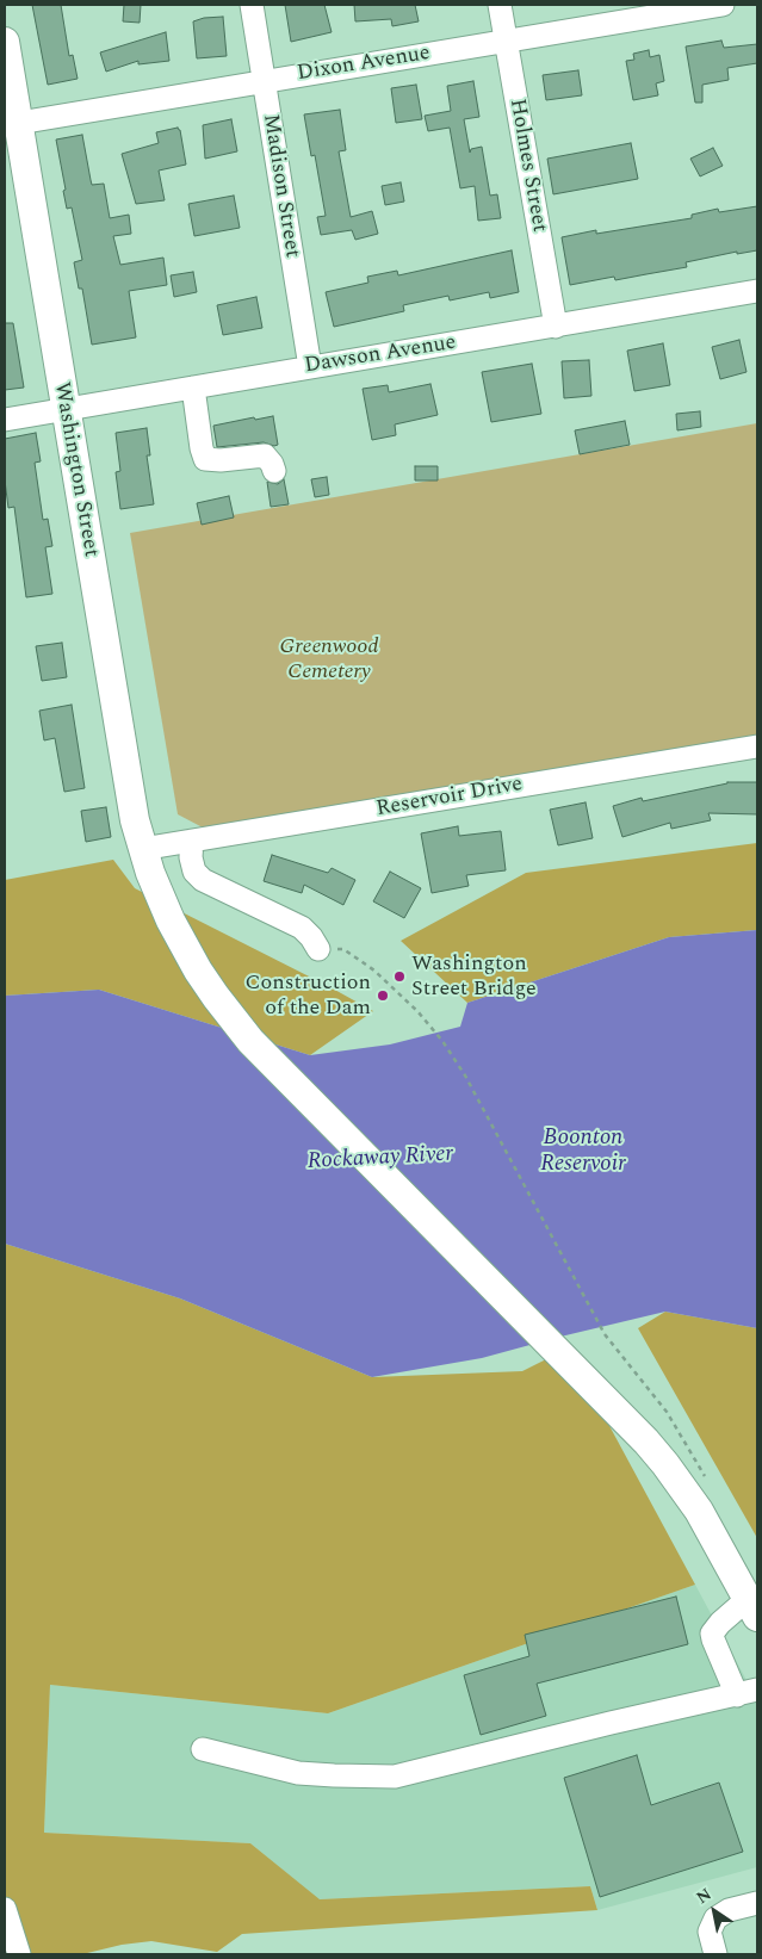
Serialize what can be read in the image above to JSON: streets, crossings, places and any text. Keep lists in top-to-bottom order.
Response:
{
  "streets": {
    "main road": ["Washington Street"],
    "street": [
      "Dixon Avenue",
      "Holmes Street",
      "Madison Street",
      "Dawson Avenue",
      "Reservoir Drive"
    ]
  },
  "crossings": [
    ["Dixon Avenue", "Holmes Street"],
    ["Dixon Avenue", "Madison Street"],
    ["Dixon Avenue", "Washington Street"],
    ["Holmes Street", "Dawson Avenue"],
    ["Madison Street", "Dawson Avenue"],
    ["Dawson Avenue", "Washington Street"],
    ["Washington Street", "Reservoir Drive"]
  ],
  "water": ["Boonton Reservoir", "Rockaway River"],
  "parks": ["Greenwood Cemetery"],
  "places": ["Washington Street Bridge", "Construction of the Dam"],
  "north": "top left"
}
